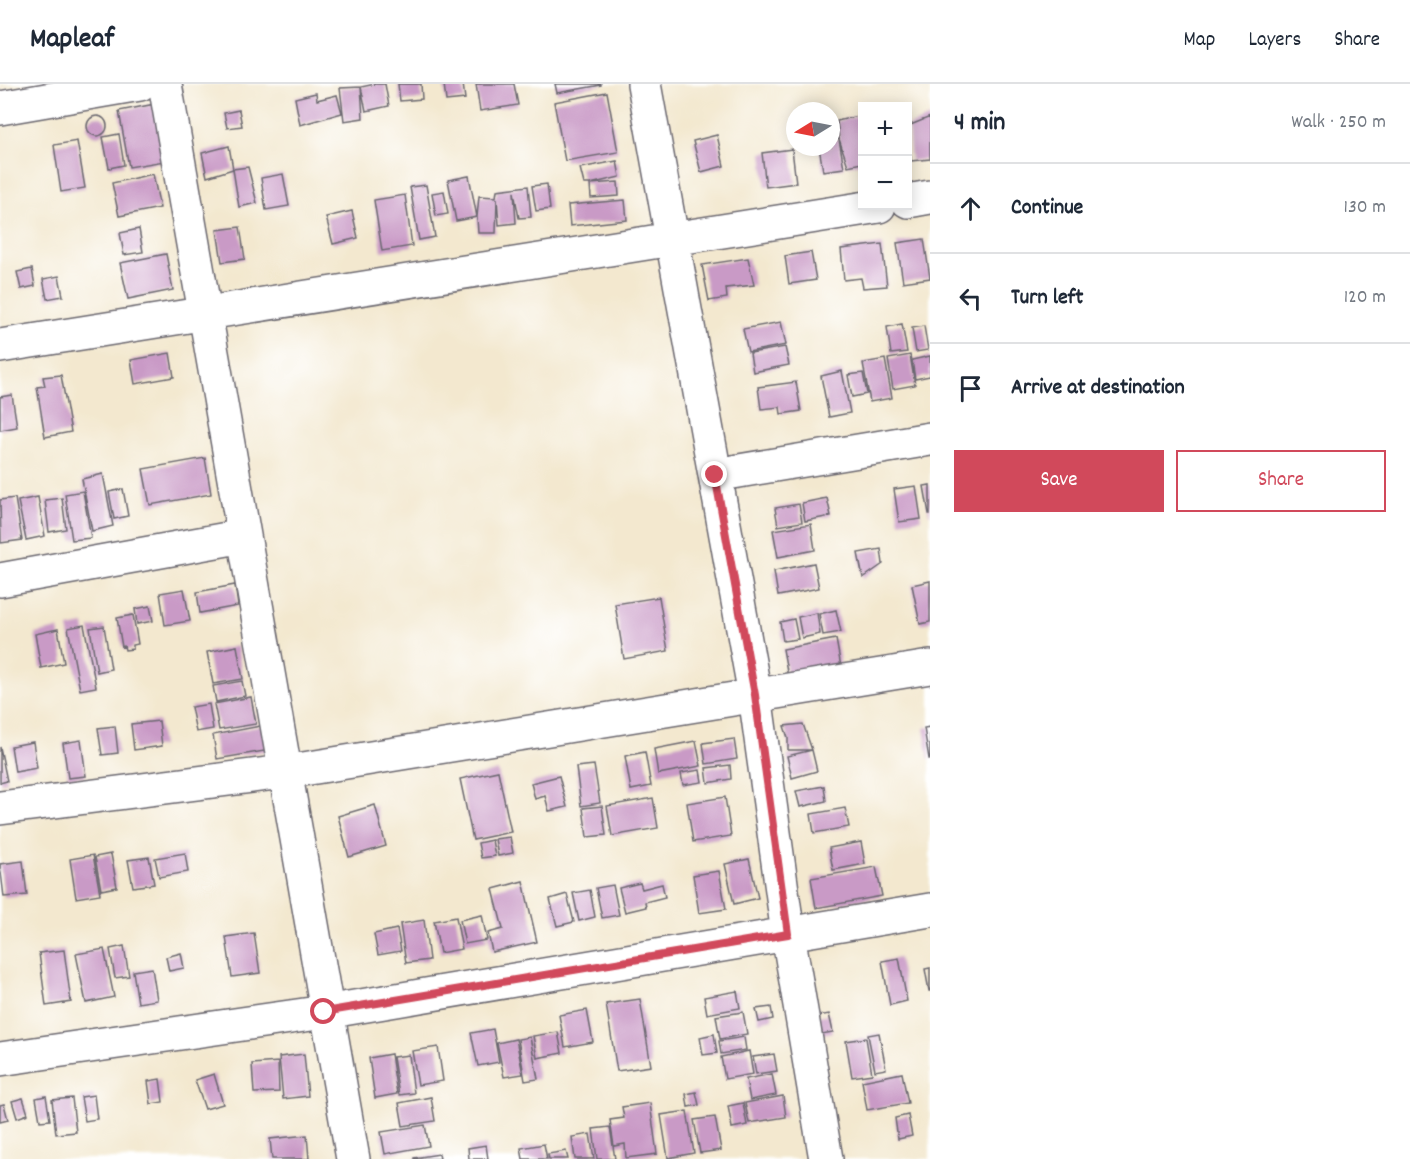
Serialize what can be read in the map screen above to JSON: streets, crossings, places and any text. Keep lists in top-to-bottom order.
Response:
{
  "north": "left",
  "page": {
    "header": "Mapleaf",
    "nav": ["Map", "Layers", "Share"],
    "heading": ["4 min", "Walk · 250 m"],
    "map_buttons": ["+", "−"],
    "list": [
      ["Continue", "130 m"],
      ["Turn left", "120 m"],
      "Arrive at destination"
    ],
    "buttons": ["Save", "Share"]
  }
}
